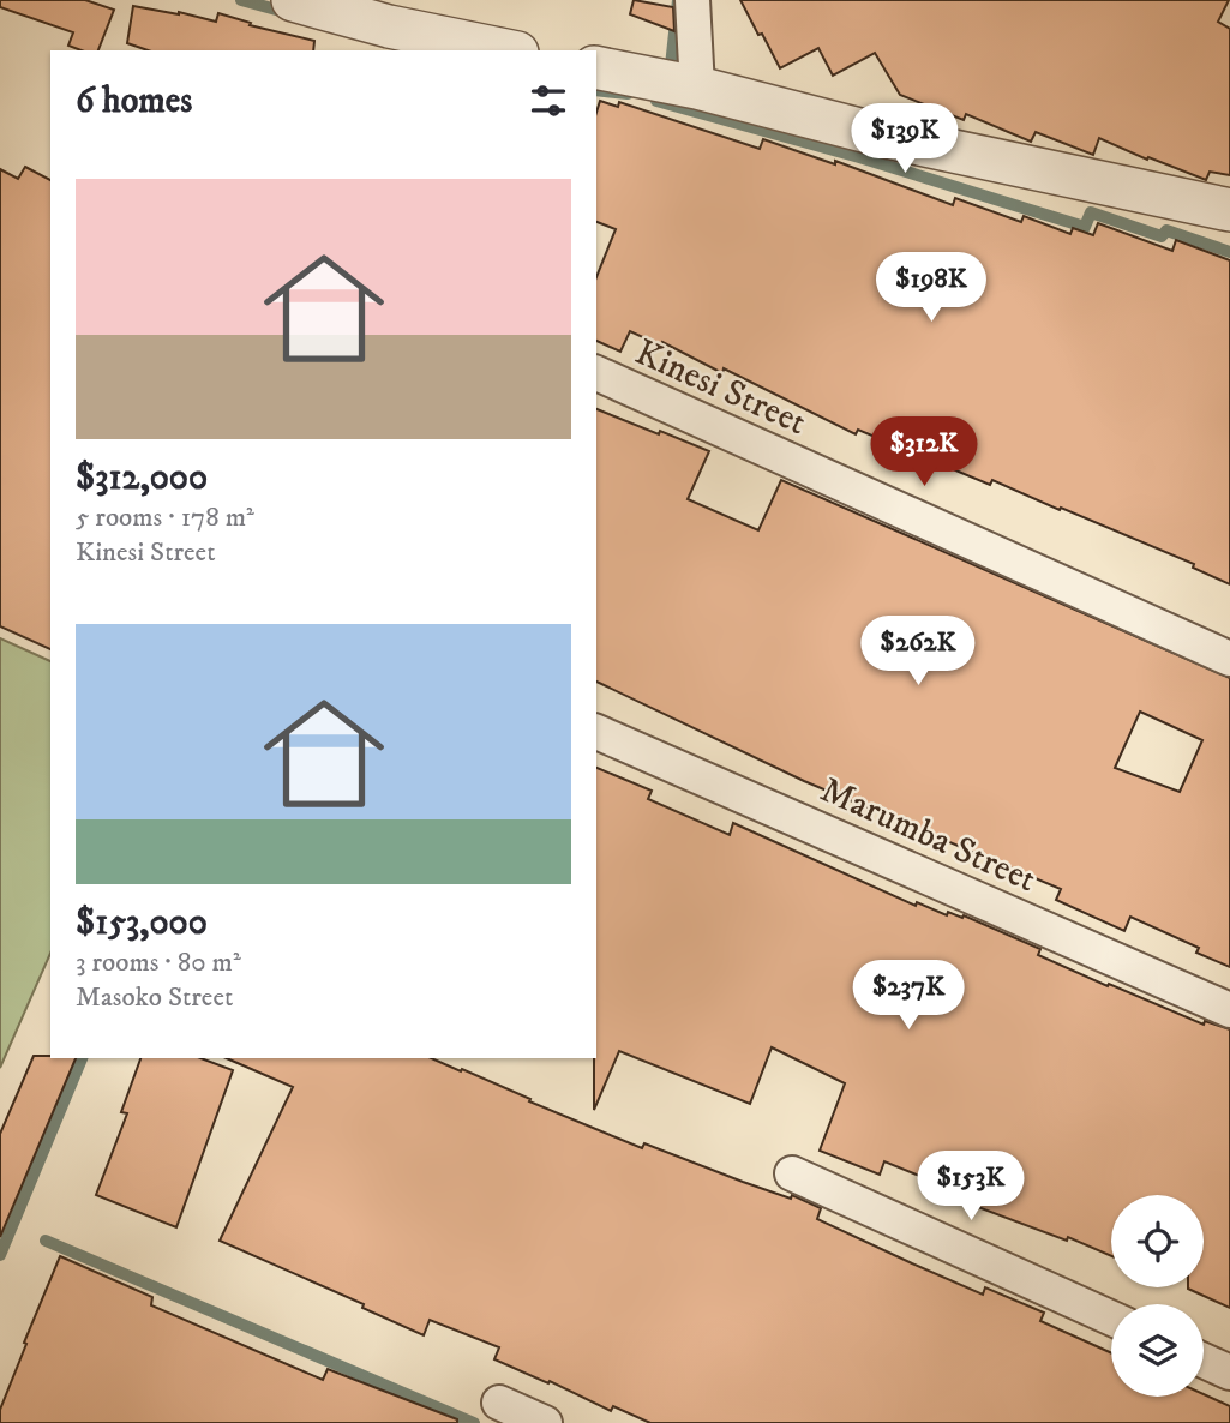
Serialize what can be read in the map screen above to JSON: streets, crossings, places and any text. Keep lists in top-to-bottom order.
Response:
{
  "streets": {
    "street": ["Kinesi Street", "Marumba Street"]
  },
  "page": {
    "heading": "6 homes",
    "price": [
      "$139K",
      "$198K",
      "$312K",
      "$262K",
      "$237K",
      "$153K"
    ],
    "list": [
      {
        "name": "$312,000",
        "note": "5 rooms · 178 m² · Kinesi Street"
      },
      {
        "name": "$153,000",
        "note": "3 rooms · 80 m² · Masoko Street"
      }
    ]
  }
}
